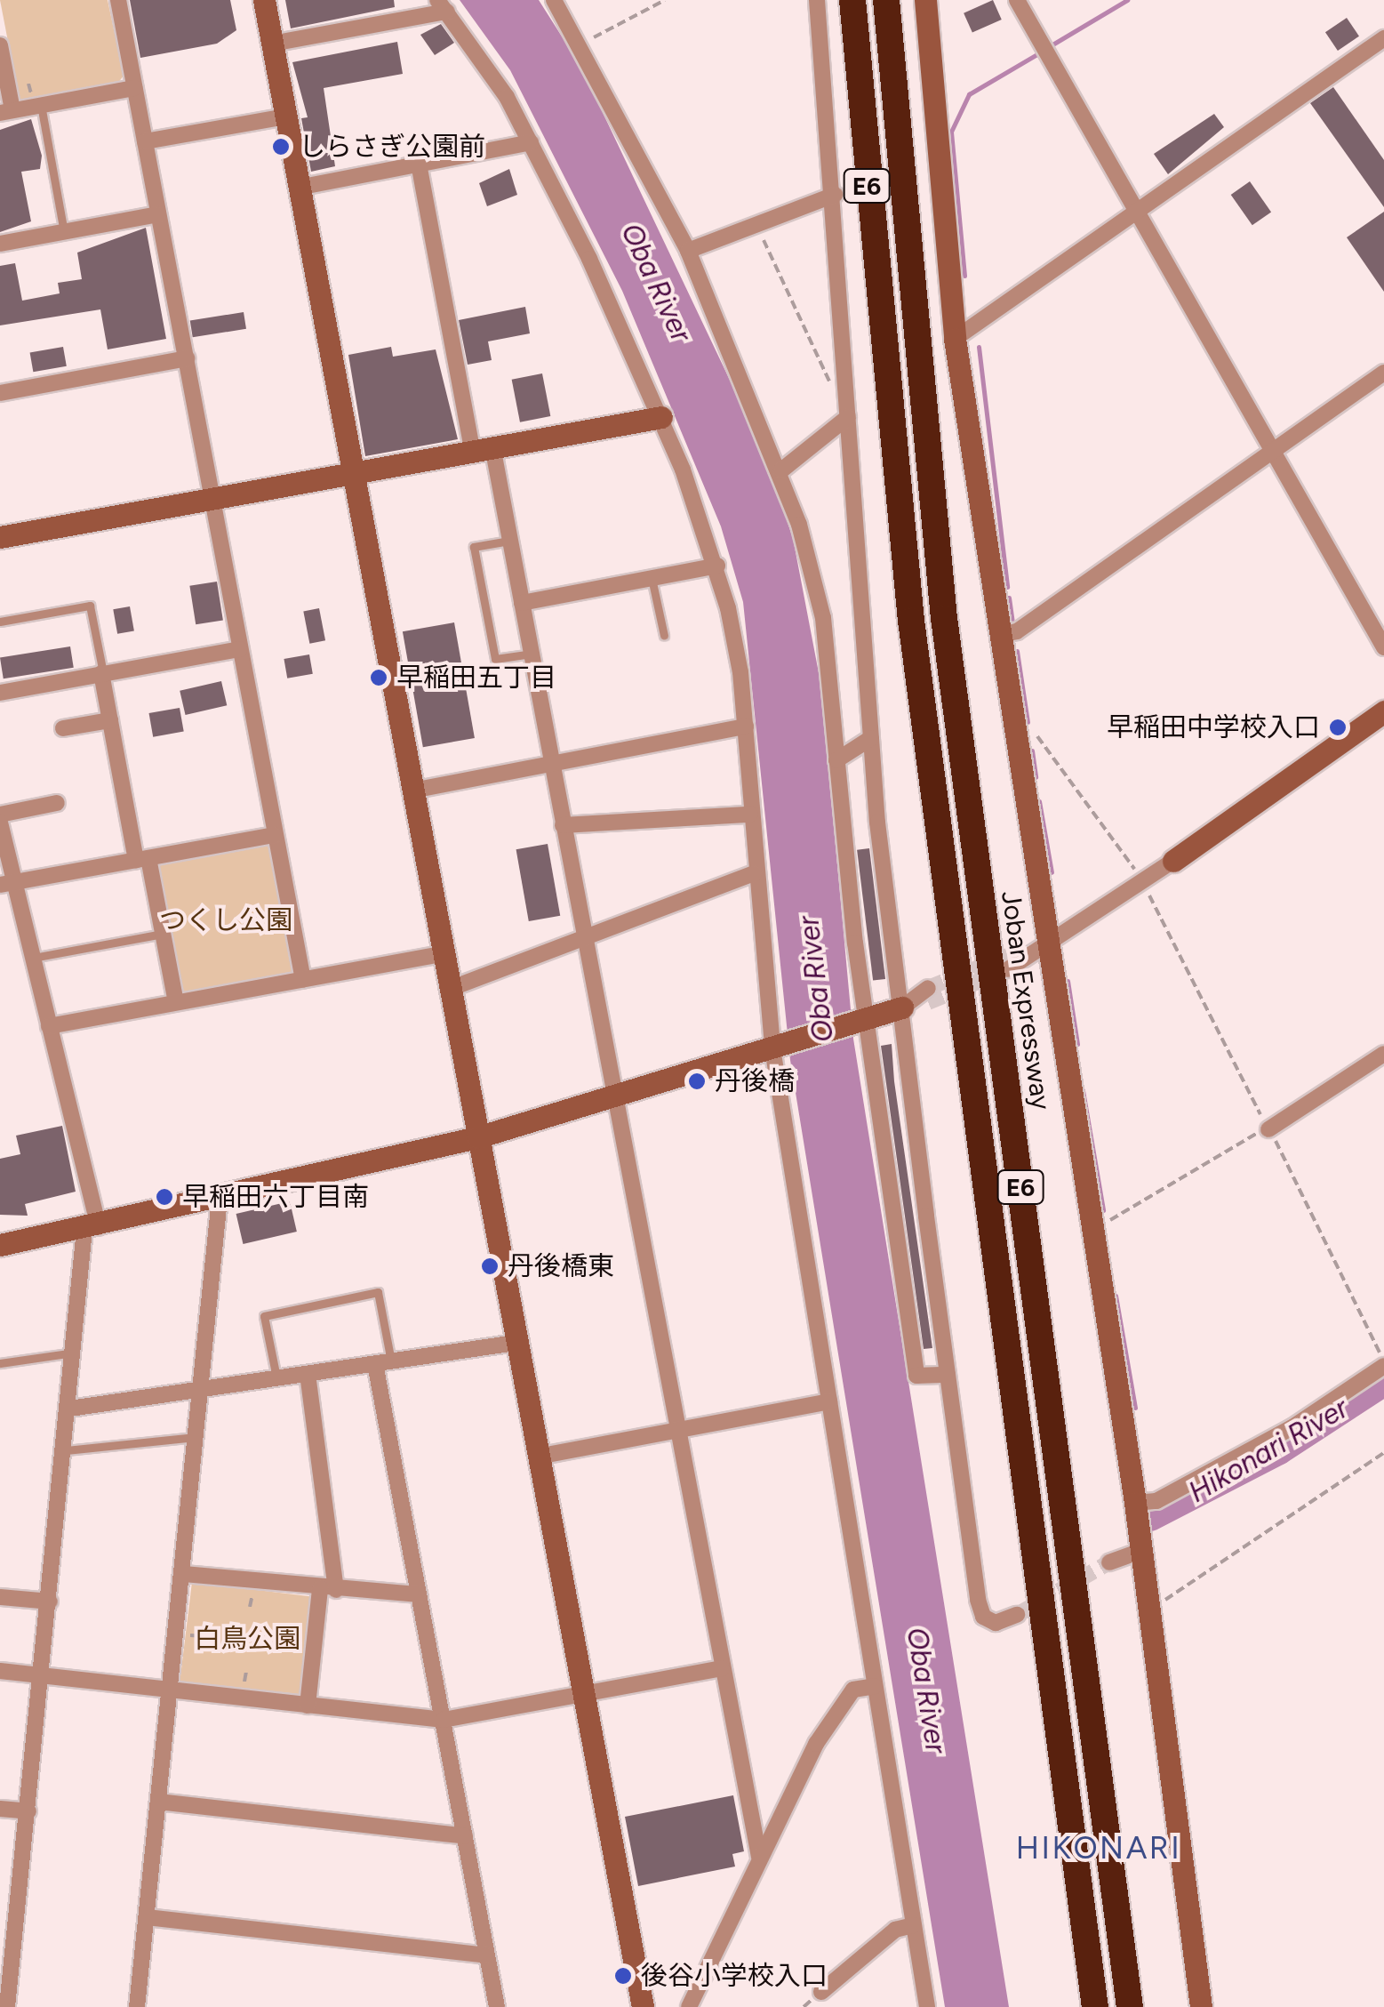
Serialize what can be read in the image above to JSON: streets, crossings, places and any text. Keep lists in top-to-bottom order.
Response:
{
  "streets": {
    "highway": ["E6", "Joban Expressway"]
  },
  "districts": ["HIKONARI"],
  "water": ["Oba River", "Hikonari River"],
  "parks": ["つくし公園", "白鳥公園"],
  "places": [
    "しらさぎ公園前",
    "早稲田五丁目",
    "早稲田中学校入口",
    "丹後橋",
    "早稲田六丁目南",
    "丹後橋東",
    "後谷小学校入口"
  ]
}
